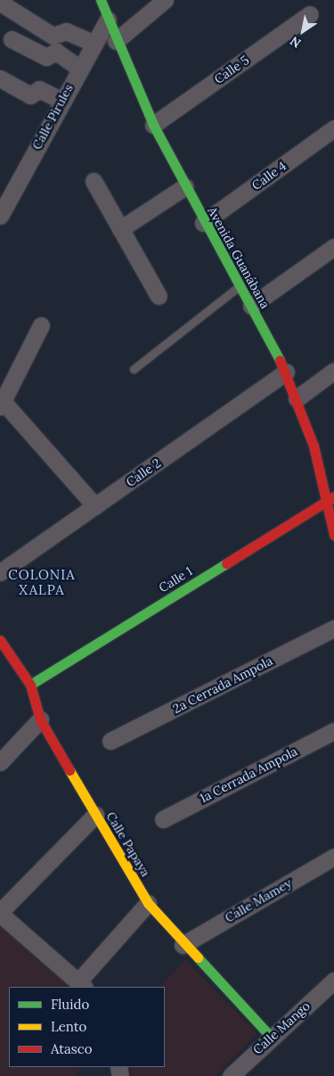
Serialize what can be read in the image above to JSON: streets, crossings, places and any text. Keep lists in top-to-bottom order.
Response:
{
  "streets": {
    "street": [
      "Calle 5",
      "Calle Pirules",
      "Calle 4",
      "Avenida Guanábana",
      "Calle 2",
      "Calle 1",
      "2a Cerrada Ampola",
      "1a Cerrada Ampola",
      "Calle Papaya",
      "Calle Mamey",
      "Calle Mango"
    ]
  },
  "crossings": [
    ["Calle 5", "Avenida Guanábana"],
    ["Calle Pirules", "Avenida Guanábana"],
    ["Calle 4", "Avenida Guanábana"],
    ["Avenida Guanábana", "Calle 2"],
    ["Avenida Guanábana", "Calle 1"],
    ["Calle 1", "Calle Papaya"],
    ["Calle Papaya", "Calle Mamey"],
    ["Calle Papaya", "Calle Mango"]
  ],
  "districts": ["COLONIA XALPA"],
  "legend": ["Fluido", "Lento", "Atasco"],
  "north": "bottom left"
}
